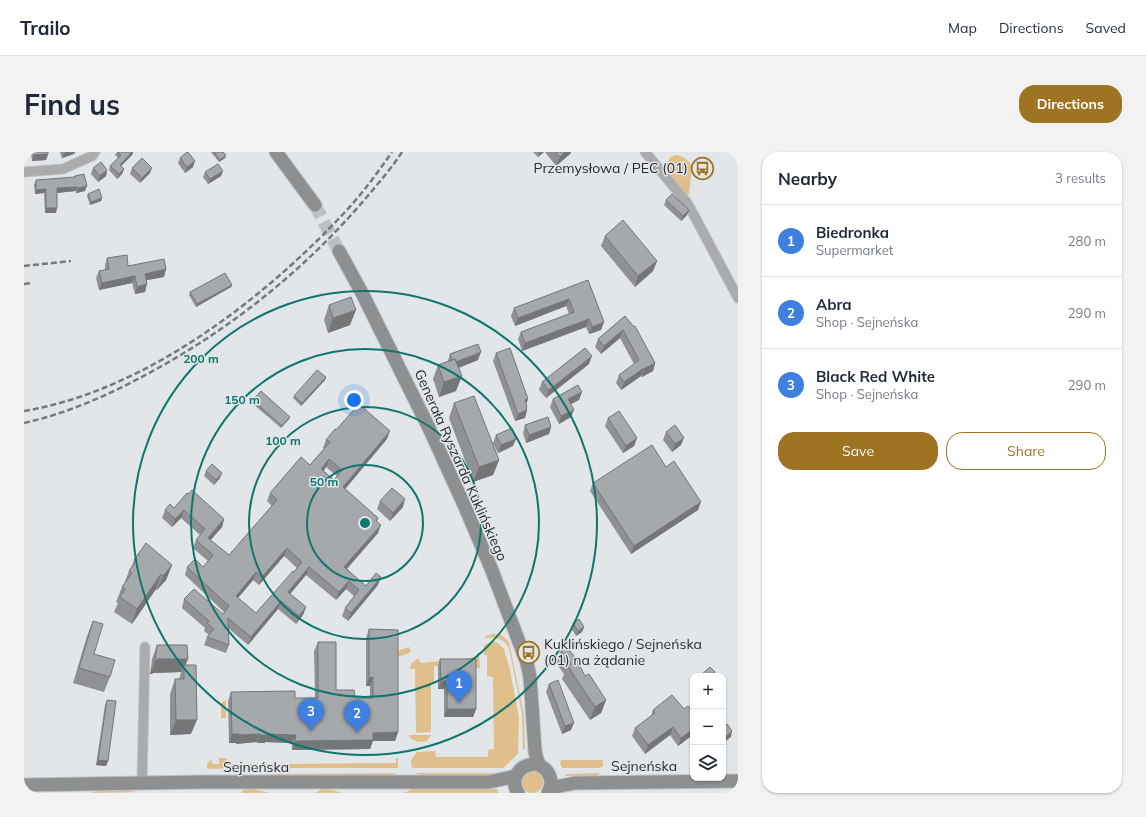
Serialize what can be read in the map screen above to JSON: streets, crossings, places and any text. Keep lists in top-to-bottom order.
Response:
{
  "streets": {
    "main road": ["Generała Ryszarda Kuklińskiego", "Sejneńska"]
  },
  "crossings": [
    ["Generała Ryszarda Kuklińskiego", "Sejneńska"]
  ],
  "places": {
    "bus stop": ["Przemysłowa / PEC (01)", "Kuklińskiego / Sejneńska (01) na żądanie"]
  },
  "page": {
    "header": "Trailo",
    "nav": ["Map", "Directions", "Saved"],
    "buttons": [
      "Directions",
      ["Save", "Share"]
    ],
    "title": "Find us",
    "heading": ["Nearby", "3 results"],
    "list": [
      {
        "mark": "1",
        "name": "Biedronka",
        "note": "Supermarket",
        "value": "280 m"
      },
      {
        "mark": "2",
        "name": "Abra",
        "note": "Shop · Sejneńska",
        "value": "290 m"
      },
      {
        "mark": "3",
        "name": "Black Red White",
        "note": "Shop · Sejneńska",
        "value": "290 m"
      }
    ],
    "pins": ["1", "3", "2"],
    "map_buttons": ["+", "−"]
  },
  "rings": [
    "200 m",
    "150 m",
    "100 m",
    "50 m"
  ]
}
